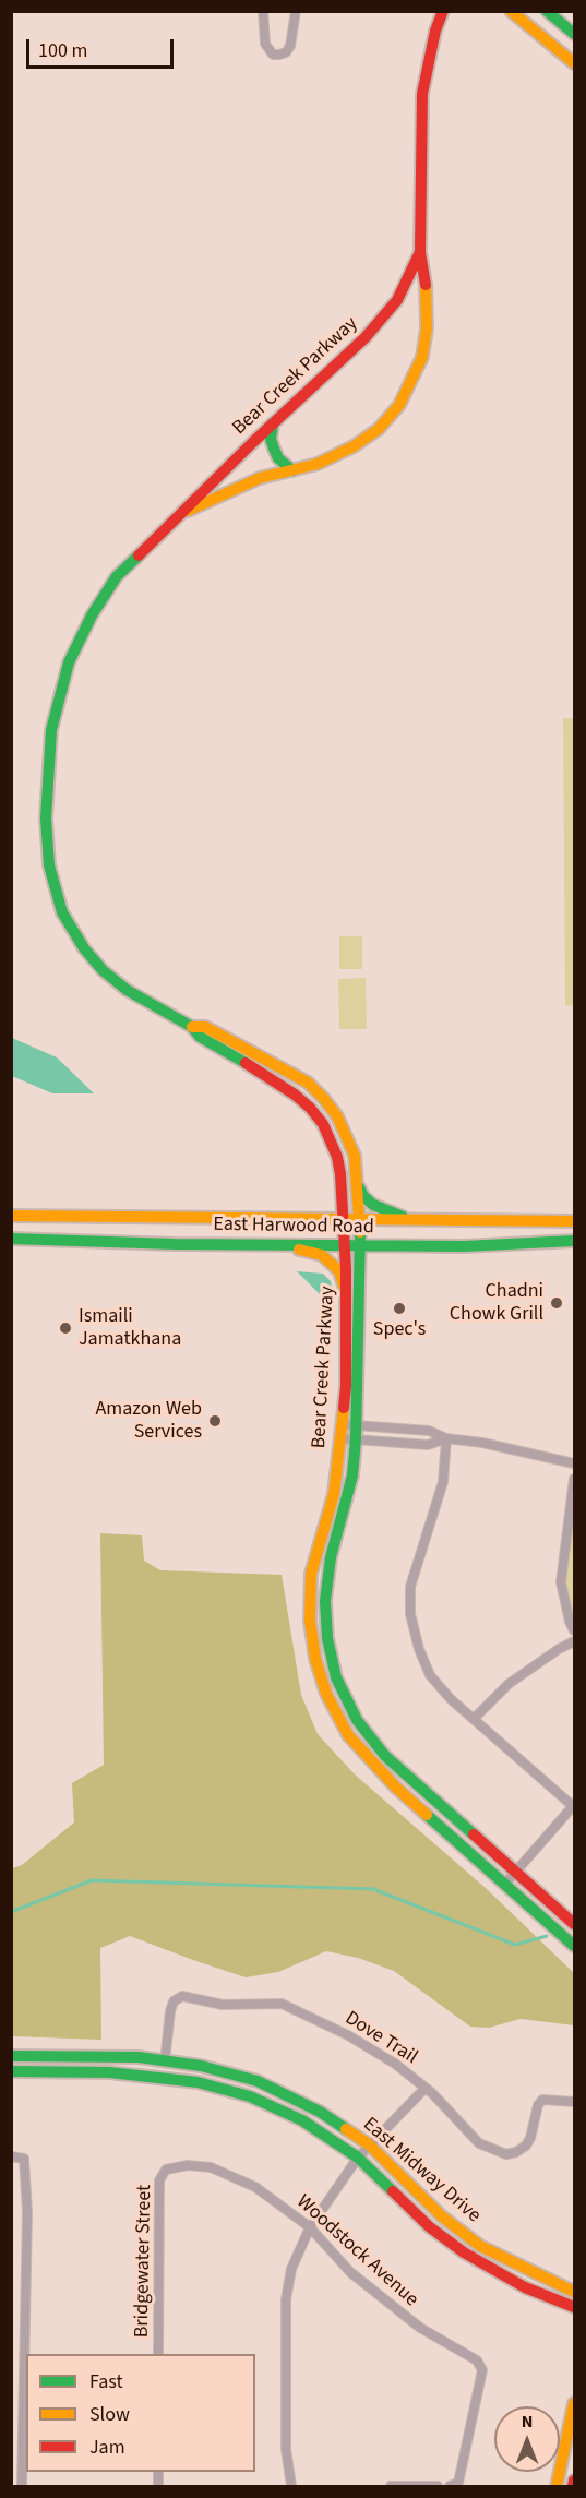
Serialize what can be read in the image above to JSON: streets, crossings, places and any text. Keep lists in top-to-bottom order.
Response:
{
  "streets": {
    "street": [
      "Bear Creek Parkway",
      "East Harwood Road",
      "Dove Trail",
      "East Midway Drive",
      "Woodstock Avenue",
      "Bridgewater Street"
    ]
  },
  "crossings": [
    ["Bear Creek Parkway", "East Harwood Road"],
    ["Dove Trail", "East Midway Drive"],
    ["Woodstock Avenue", "Bridgewater Street"]
  ],
  "places": [
    "Chadni Chowk Grill",
    "Spec's",
    "Ismaili Jamatkhana",
    "Amazon Web Services"
  ],
  "legend": ["Fast", "Slow", "Jam"],
  "scale_bar": "100 m",
  "north": "top"
}
